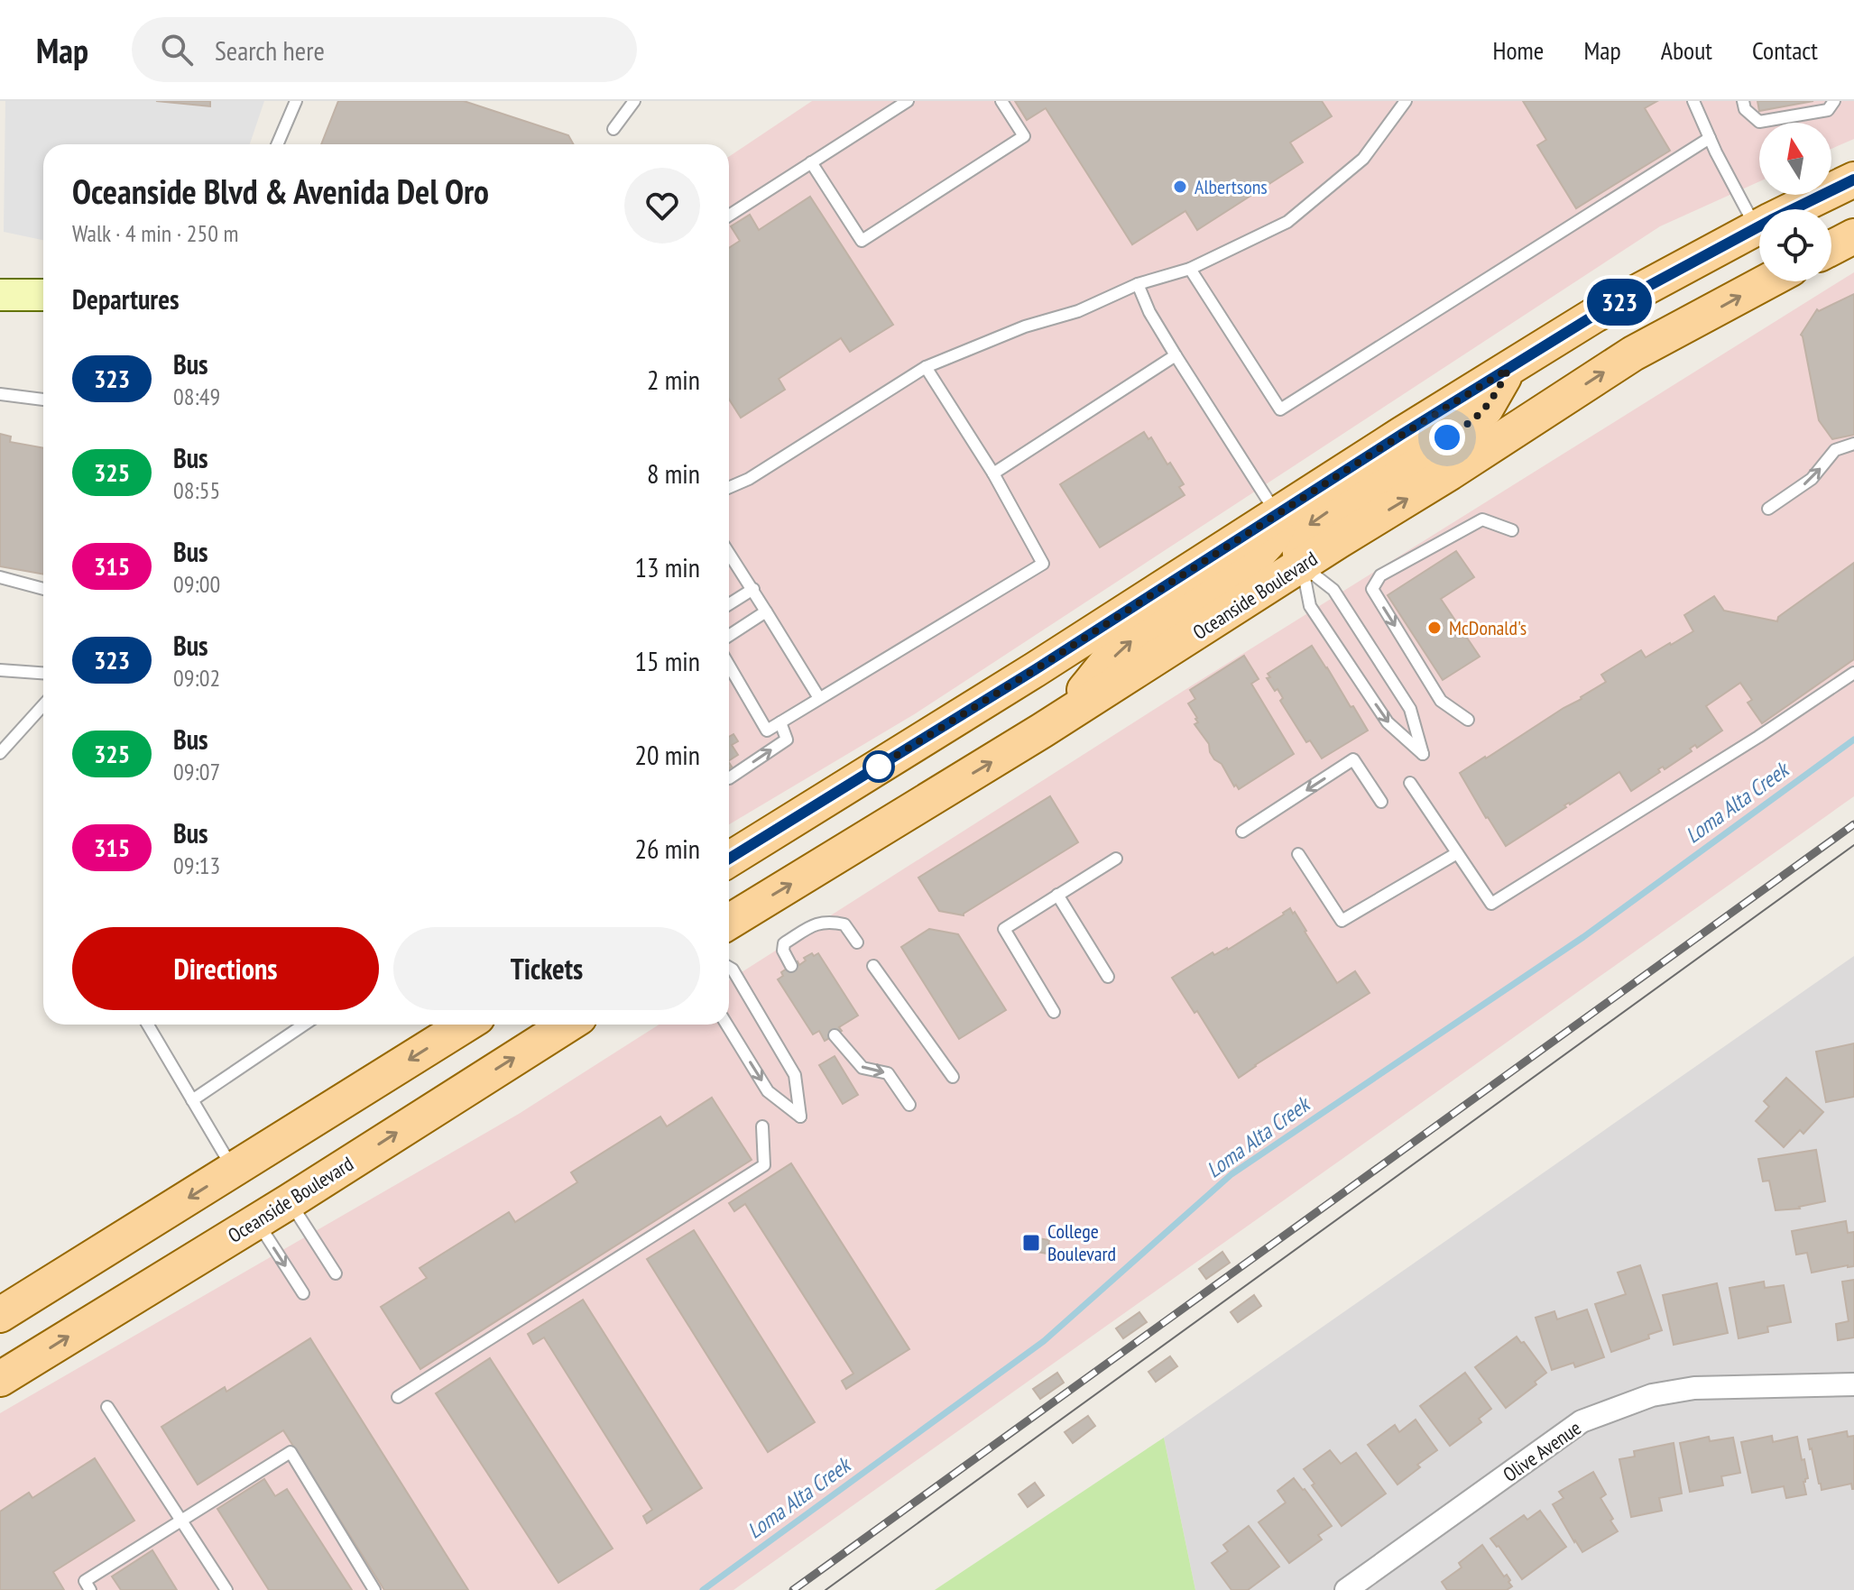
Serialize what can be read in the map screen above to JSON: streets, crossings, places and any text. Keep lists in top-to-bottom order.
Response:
{
  "streets": {
    "main road": ["Oceanside Boulevard"],
    "street": ["Olive Avenue"]
  },
  "water": ["Loma Alta Creek"],
  "places": {
    "other": ["Albertsons", "McDonald's"],
    "transit": ["College Boulevard"]
  },
  "lines": ["bus line 323"],
  "north": "top",
  "page": {
    "header": "Map",
    "search": "Search here",
    "nav": [
      "Home",
      "Map",
      "About",
      "Contact"
    ],
    "on_map": "323",
    "heading": [
      ["Oceanside Blvd & Avenida Del Oro", "Walk · 4 min · 250 m"],
      "Departures"
    ],
    "list": [
      {
        "mark": "323",
        "name": "Bus",
        "note": "08:49",
        "value": "2 min"
      },
      {
        "mark": "325",
        "name": "Bus",
        "note": "08:55",
        "value": "8 min"
      },
      {
        "mark": "315",
        "name": "Bus",
        "note": "09:00",
        "value": "13 min"
      },
      {
        "mark": "323",
        "name": "Bus",
        "note": "09:02",
        "value": "15 min"
      },
      {
        "mark": "325",
        "name": "Bus",
        "note": "09:07",
        "value": "20 min"
      },
      {
        "mark": "315",
        "name": "Bus",
        "note": "09:13",
        "value": "26 min"
      }
    ],
    "buttons": ["Directions", "Tickets"]
  }
}
